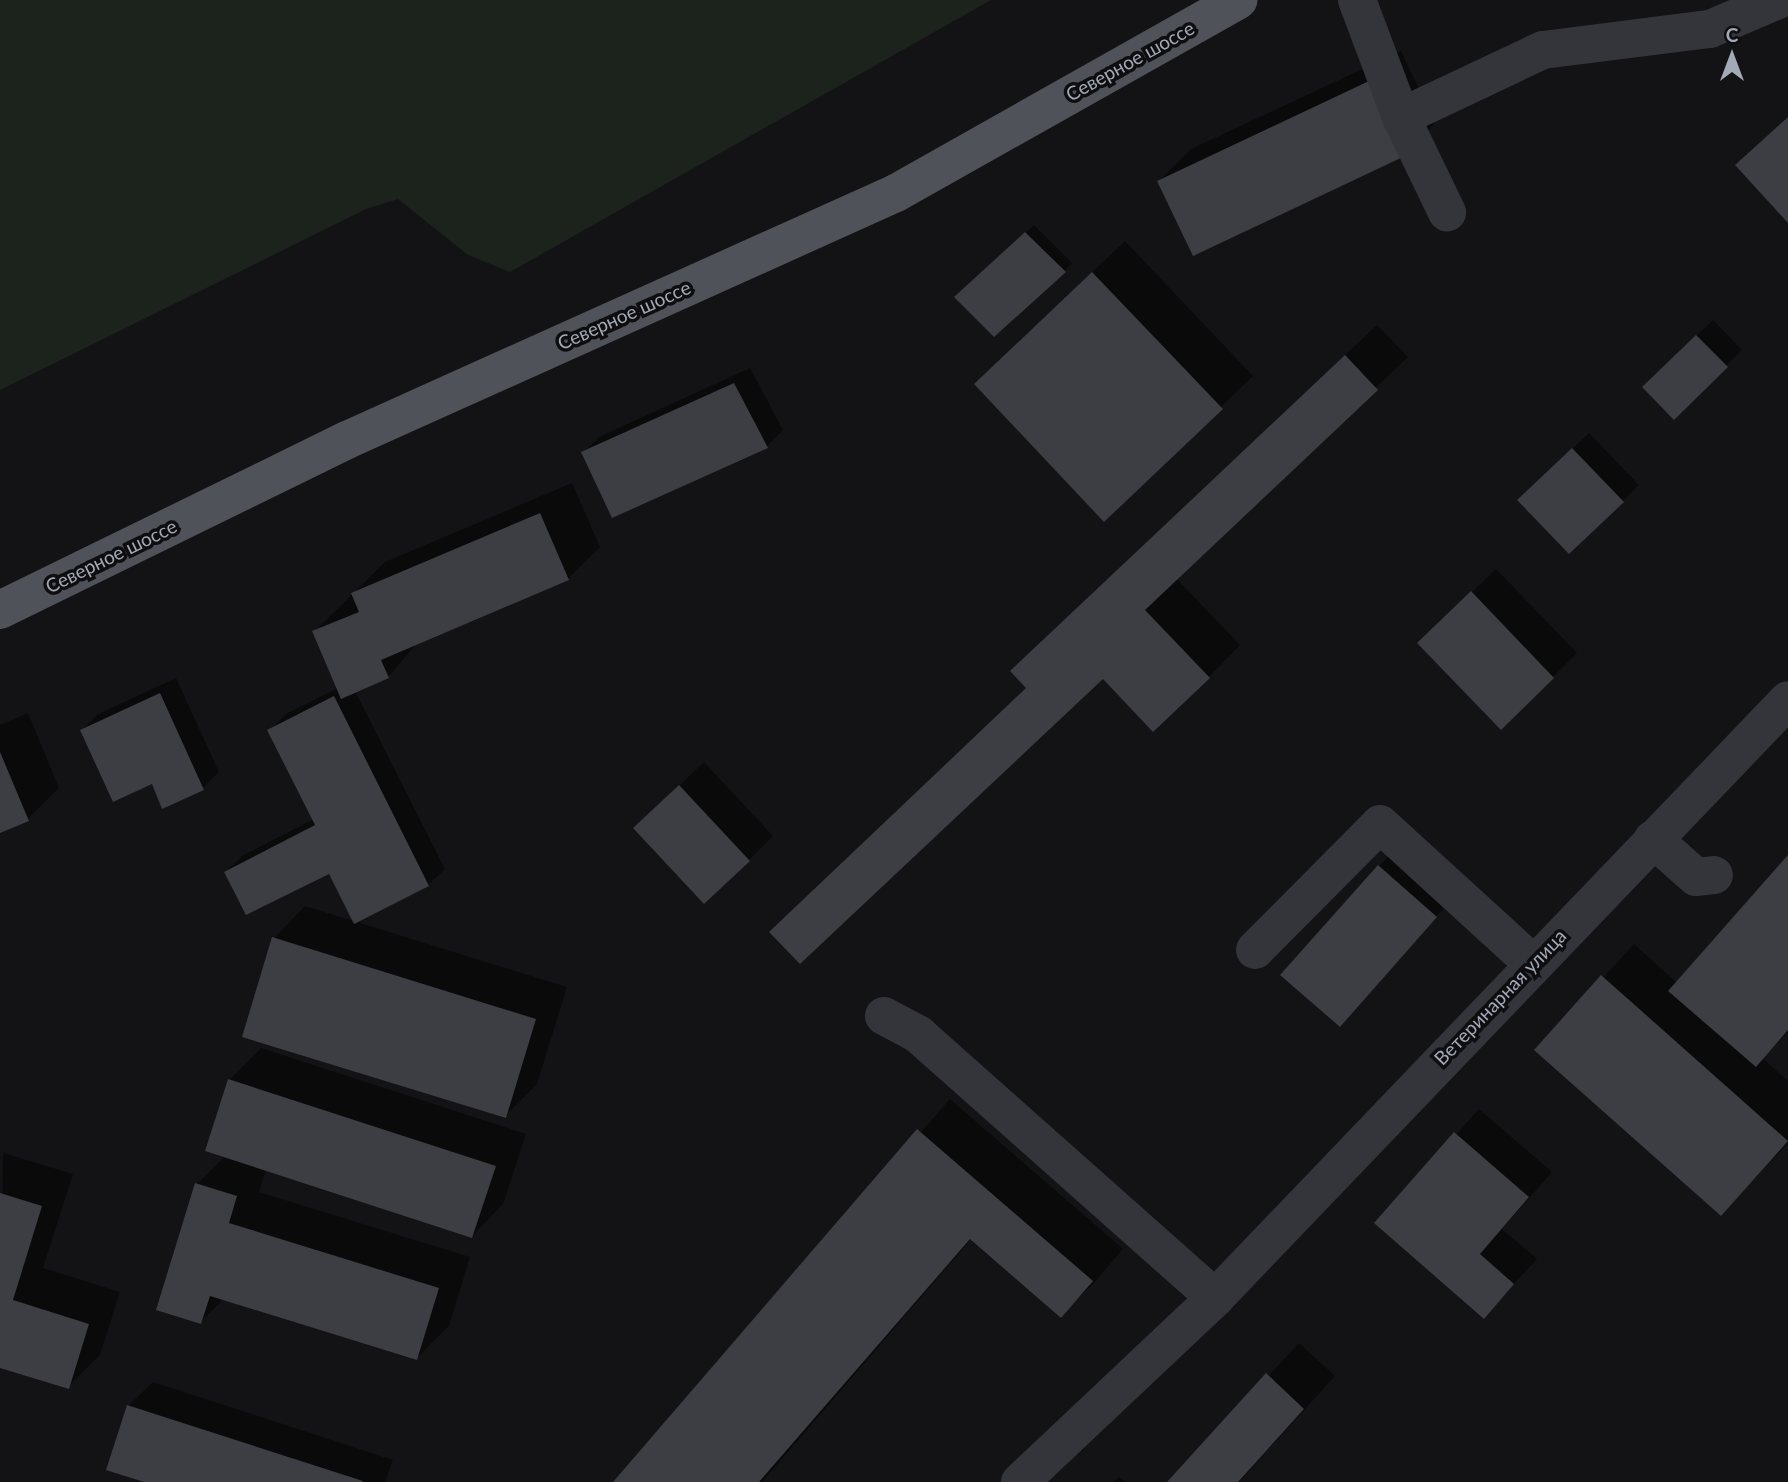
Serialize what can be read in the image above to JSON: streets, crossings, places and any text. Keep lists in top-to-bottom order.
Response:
{
  "streets": {
    "main road": ["Северное шоссе"],
    "street": ["Ветеринарная улица"]
  },
  "north": "top"
}
